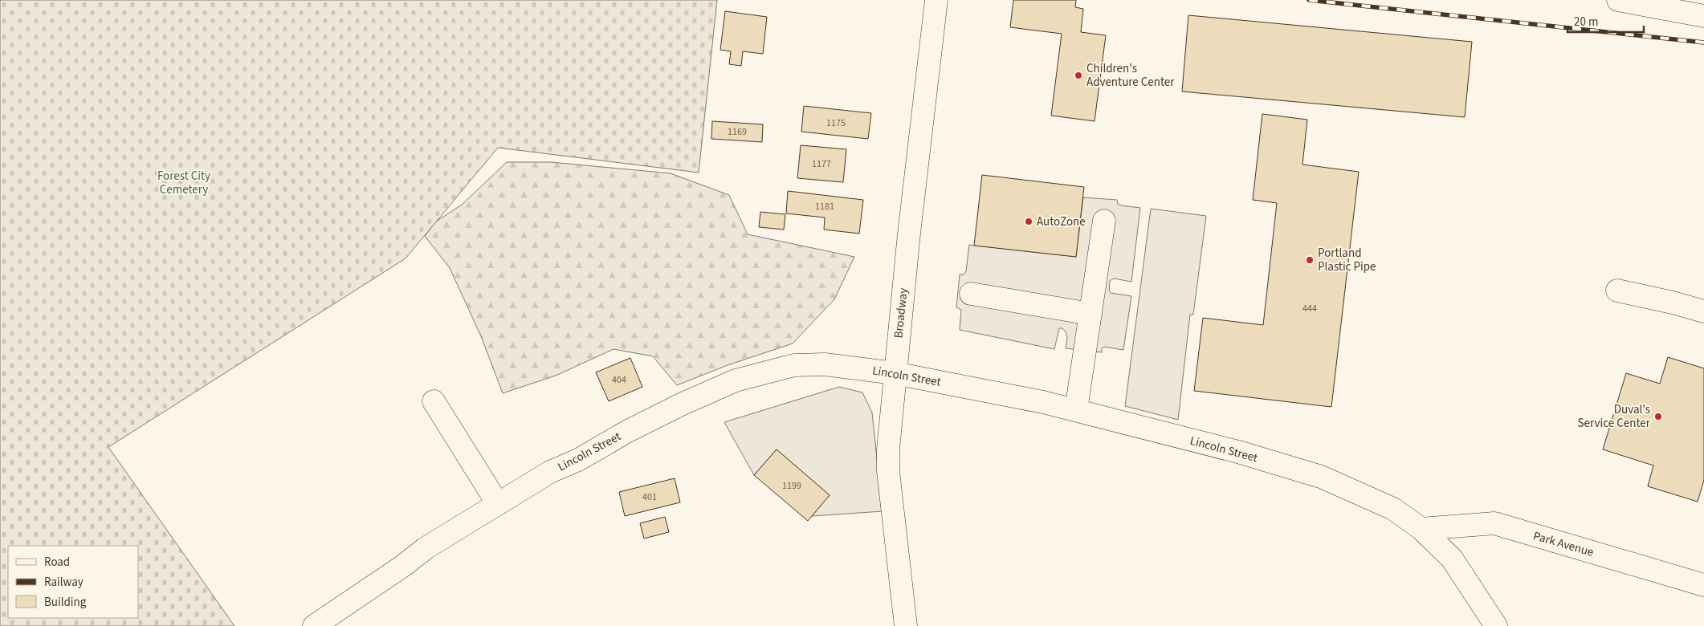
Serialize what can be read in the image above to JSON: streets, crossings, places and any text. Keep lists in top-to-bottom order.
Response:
{
  "streets": {
    "main road": ["Broadway", "Lincoln Street", "Park Avenue"]
  },
  "crossings": [
    ["Broadway", "Lincoln Street"],
    ["Lincoln Street", "Park Avenue"]
  ],
  "parks": ["Forest City Cemetery"],
  "places": [
    "Children's Adventure Center",
    "AutoZone",
    "Portland Plastic Pipe",
    "Duval's Service Center"
  ],
  "house_numbers": [
    "1175",
    "1169",
    "1177",
    "1181",
    "444",
    "404",
    "1199",
    "401"
  ],
  "legend": ["Road", "Railway", "Building"],
  "scale_bar": "20 m"
}
